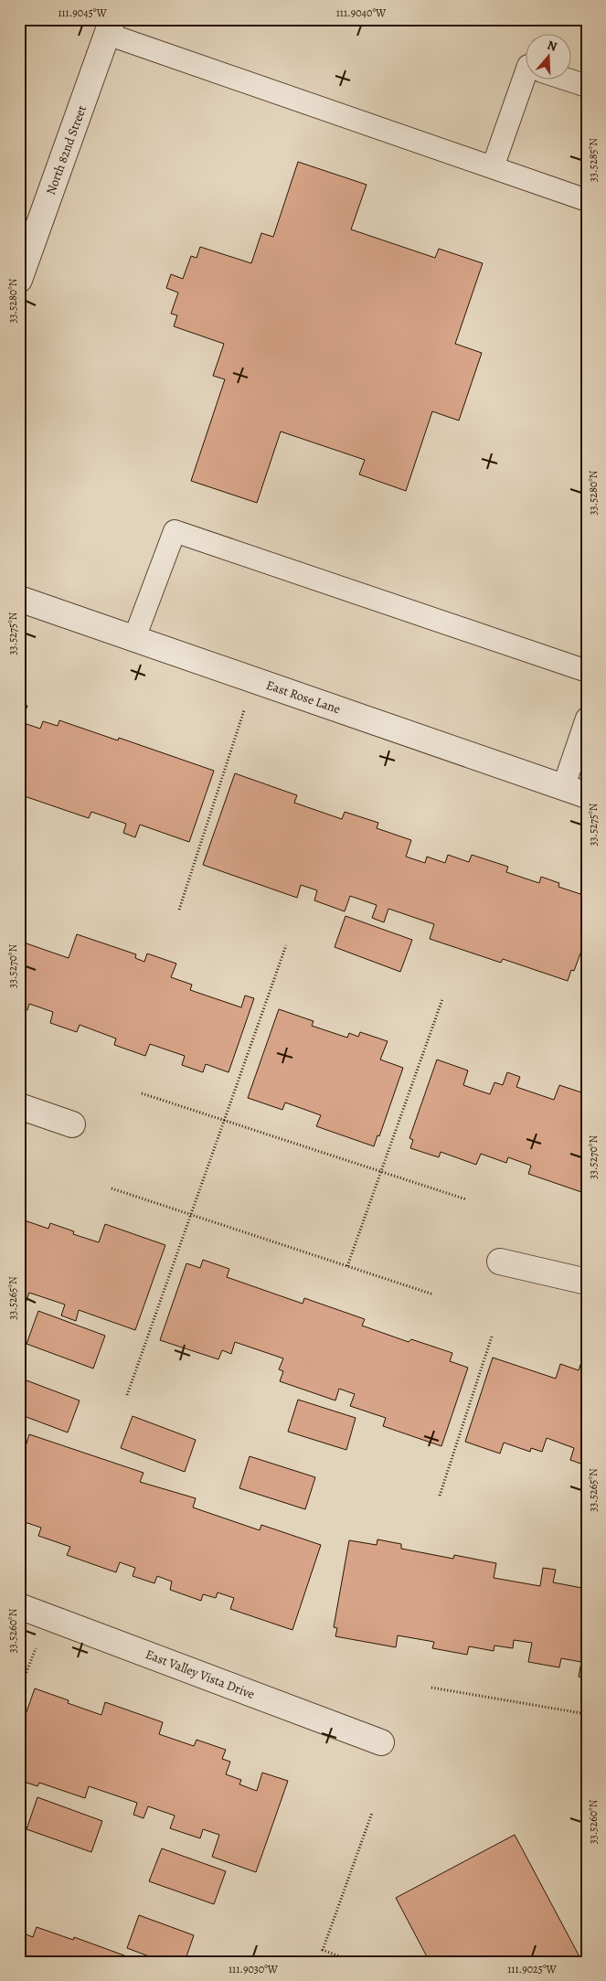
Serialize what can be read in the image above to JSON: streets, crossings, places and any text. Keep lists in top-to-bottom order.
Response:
{
  "streets": {
    "street": ["North 82nd Street", "East Rose Lane", "East Valley Vista Drive"]
  },
  "north": "top",
  "coordinates": [
    "111.9045°W",
    "111.9040°W",
    "33.5285°N",
    "33.5280°N",
    "33.5275°N",
    "33.5270°N",
    "33.5265°N",
    "33.5260°N",
    "111.9030°W",
    "111.9025°W"
  ]
}
